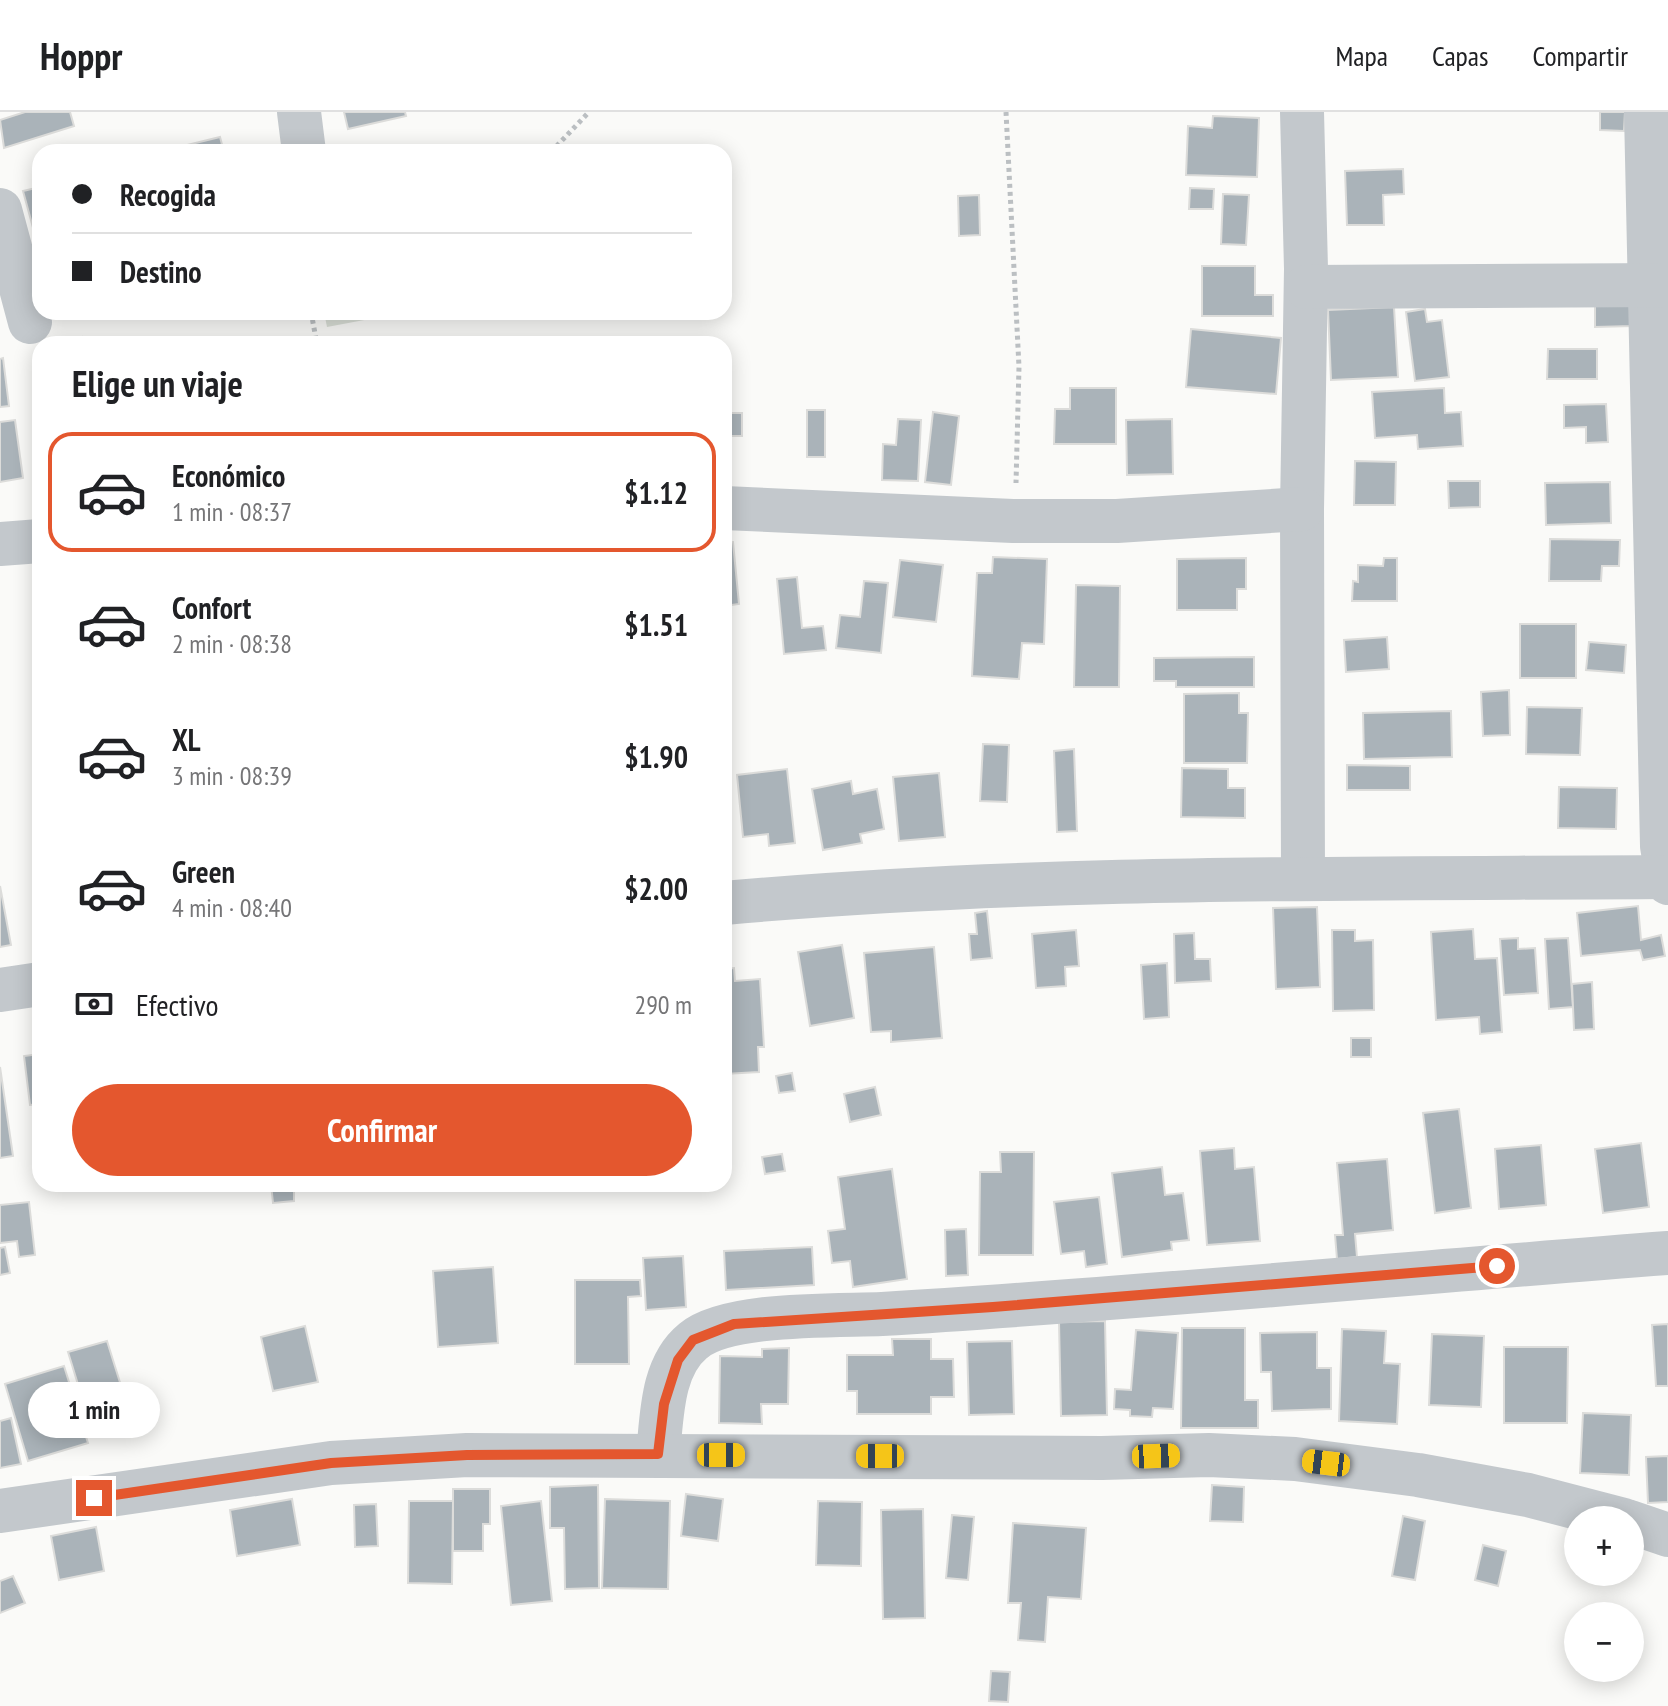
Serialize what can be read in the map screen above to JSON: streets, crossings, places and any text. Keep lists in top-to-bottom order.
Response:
{
  "page": {
    "header": "Hoppr",
    "nav": ["Mapa", "Capas", "Compartir"],
    "banner": ["Recogida", "Destino"],
    "heading": "Elige un viaje",
    "list": [
      {
        "name": "Económico",
        "note": "1 min · 08:37",
        "value": "$1.12"
      },
      {
        "name": "Confort",
        "note": "2 min · 08:38",
        "value": "$1.51"
      },
      {
        "name": "XL",
        "note": "3 min · 08:39",
        "value": "$1.90"
      },
      {
        "name": "Green",
        "note": "4 min · 08:40",
        "value": "$2.00"
      }
    ],
    "pay": ["Efectivo", "290 m"],
    "buttons": "Confirmar",
    "bubble": "1 min",
    "map_buttons": ["+", "−"]
  }
}
